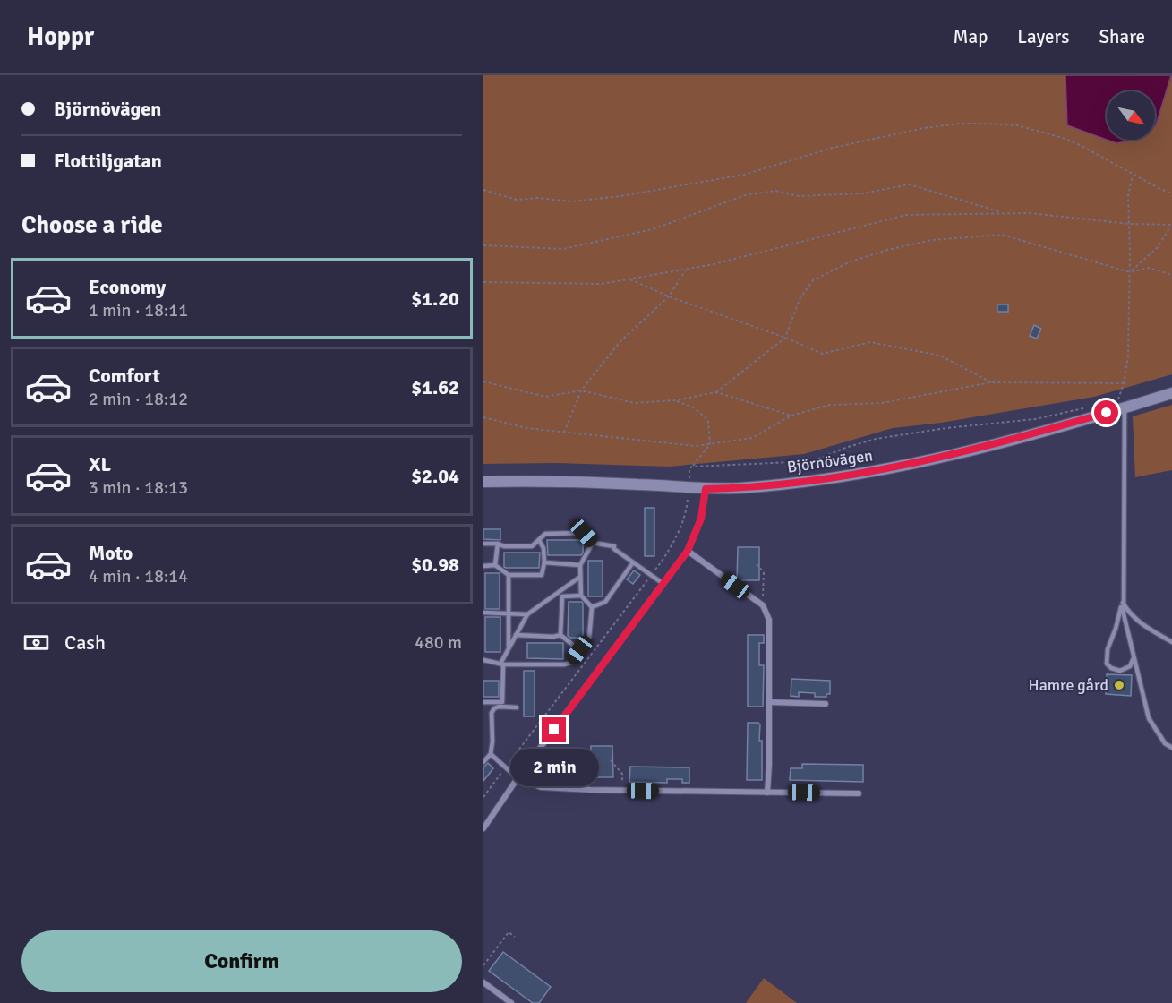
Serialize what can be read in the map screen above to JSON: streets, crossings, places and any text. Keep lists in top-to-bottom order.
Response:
{
  "streets": {
    "main road": ["Björnövägen"]
  },
  "places": ["Hamre gård"],
  "north": "bottom right",
  "page": {
    "header": "Hoppr",
    "nav": ["Map", "Layers", "Share"],
    "banner": ["Björnövägen", "Flottiljgatan"],
    "heading": "Choose a ride",
    "list": [
      {
        "name": "Economy",
        "note": "1 min · 18:11",
        "value": "$1.20"
      },
      {
        "name": "Comfort",
        "note": "2 min · 18:12",
        "value": "$1.62"
      },
      {
        "name": "XL",
        "note": "3 min · 18:13",
        "value": "$2.04"
      },
      {
        "name": "Moto",
        "note": "4 min · 18:14",
        "value": "$0.98"
      }
    ],
    "pay": ["Cash", "480 m"],
    "bubble": "2 min",
    "buttons": "Confirm"
  }
}
